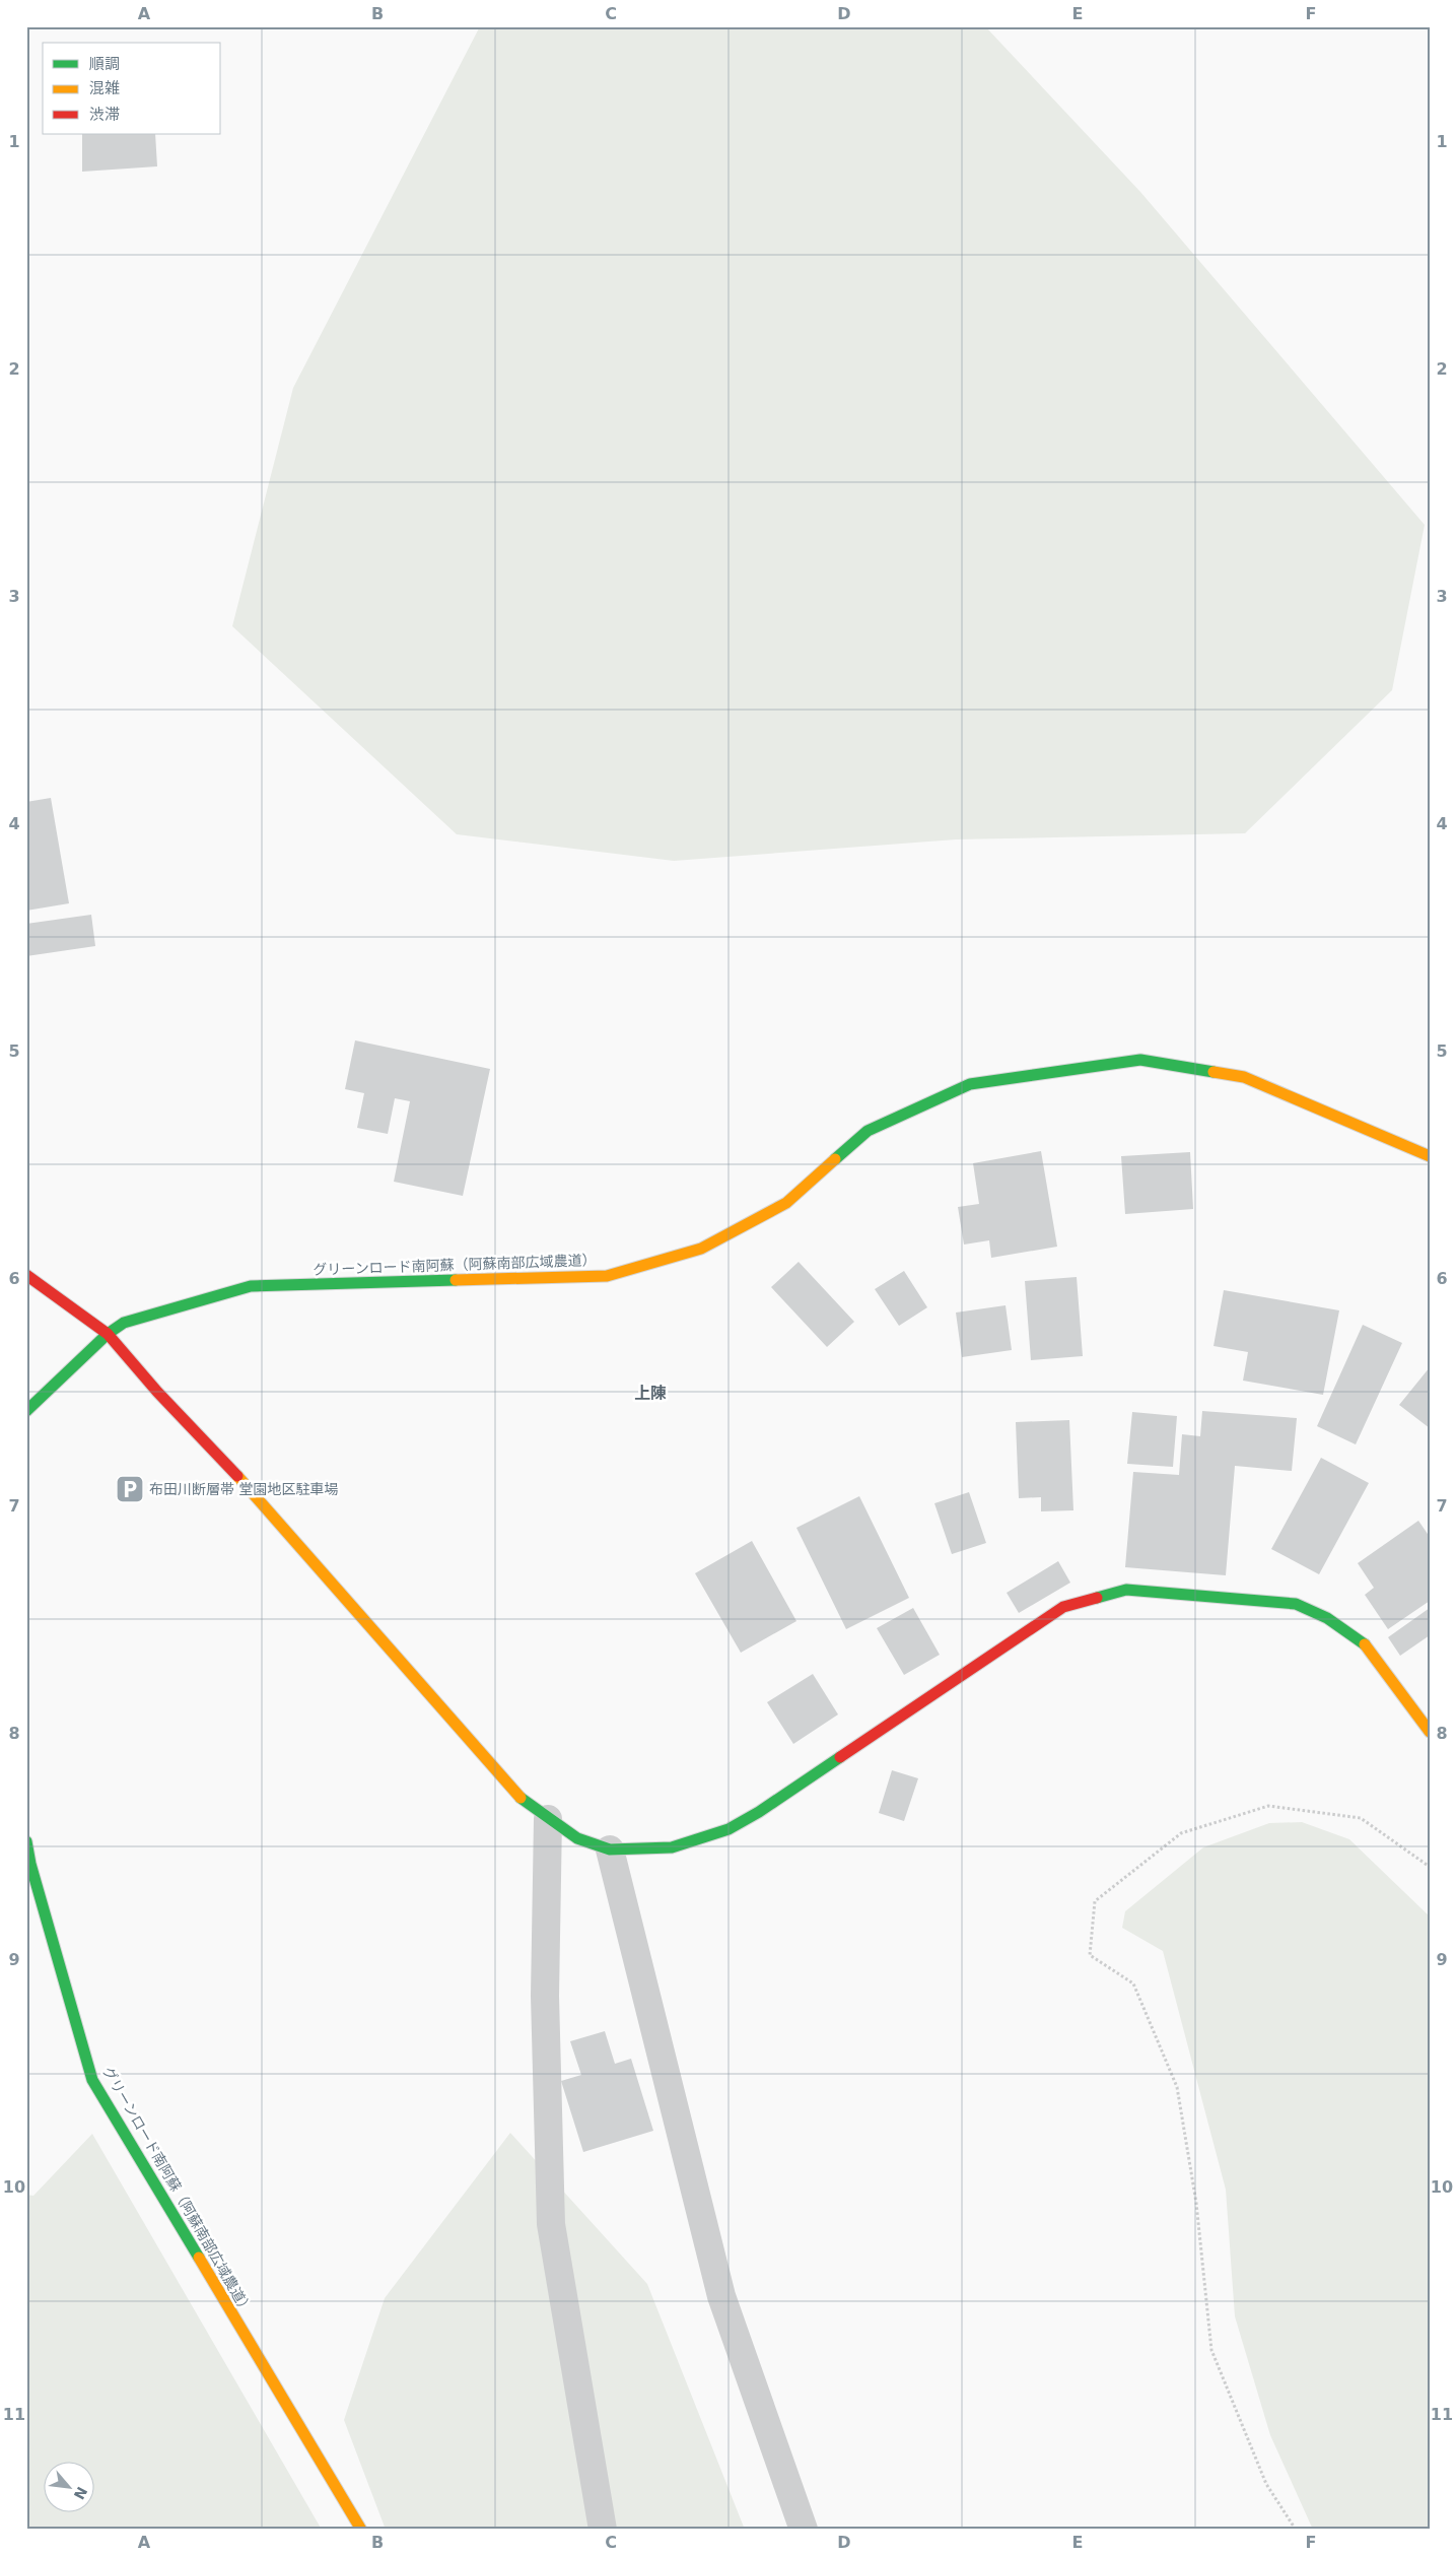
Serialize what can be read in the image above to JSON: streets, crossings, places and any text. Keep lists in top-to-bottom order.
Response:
{
  "streets": {
    "street": ["グリーンロード南阿蘇（阿蘇南部広域農道）"]
  },
  "districts": ["上陳"],
  "places": {
    "parking": ["布田川断層帯 堂園地区駐車場"]
  },
  "legend": ["順調", "混雑", "渋滞"],
  "north": "bottom right",
  "grid": {
    "columns": [
      "A",
      "B",
      "C",
      "D",
      "E",
      "F"
    ],
    "rows": [
      "1",
      "2",
      "3",
      "4",
      "5",
      "6",
      "7",
      "8",
      "9",
      "10",
      "11"
    ]
  }
}
